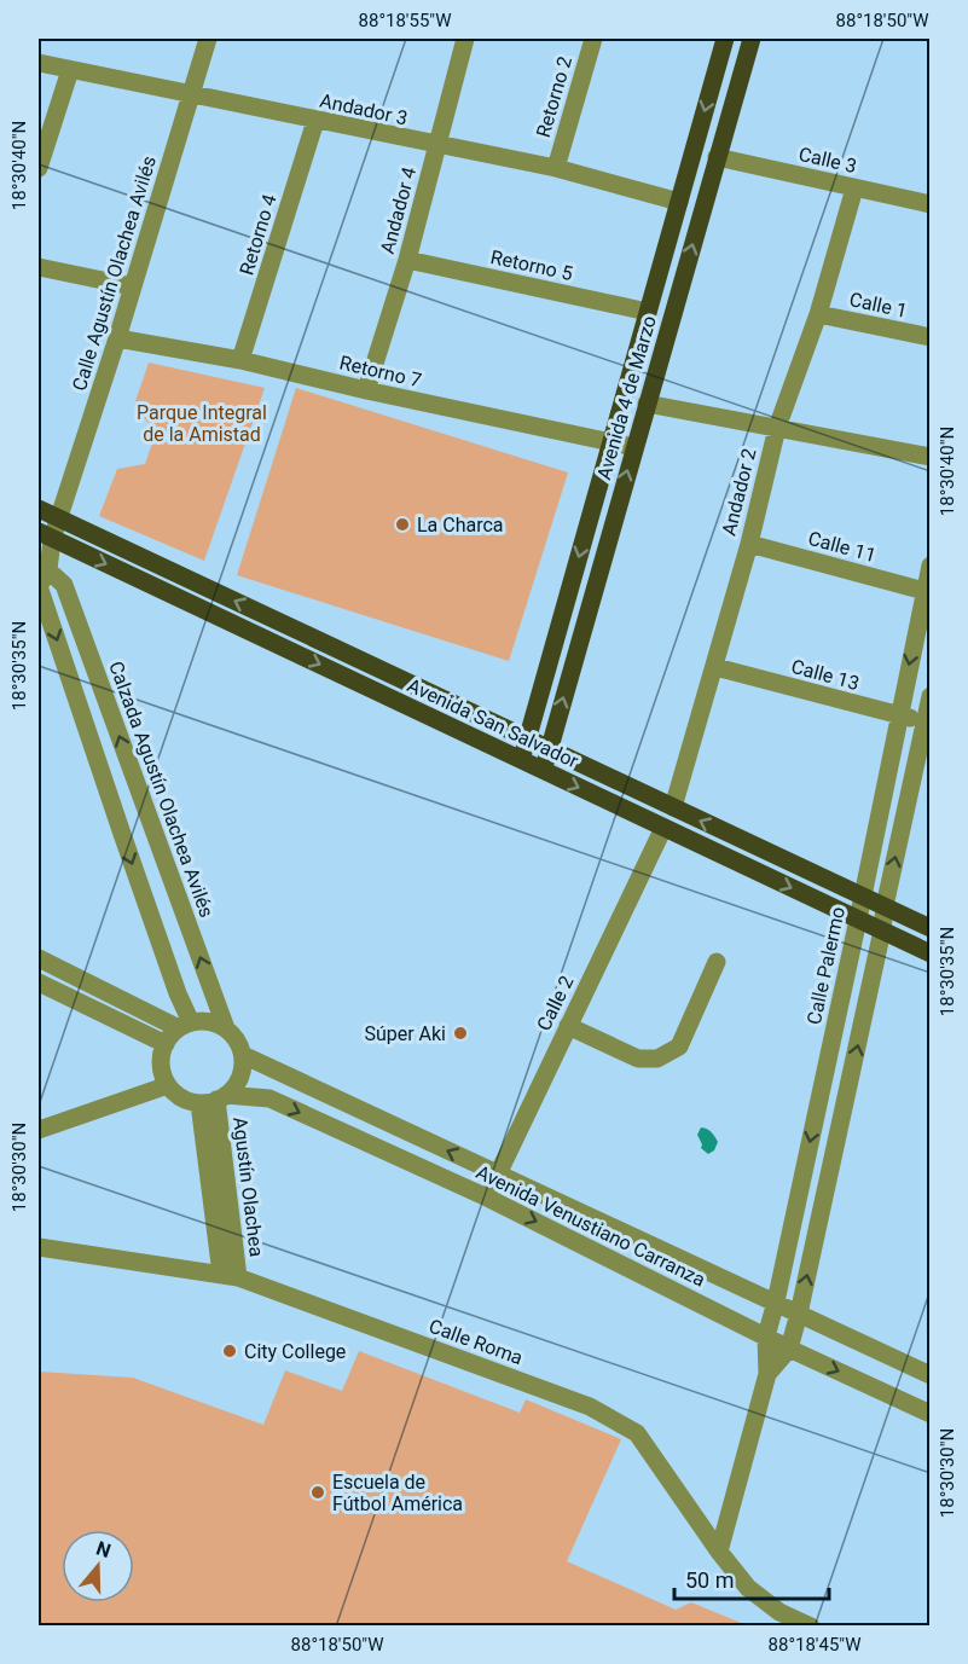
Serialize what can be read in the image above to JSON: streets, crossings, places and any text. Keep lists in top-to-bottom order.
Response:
{
  "streets": {
    "main road": ["Avenida 4 de Marzo", "Avenida San Salvador"],
    "street": [
      "Retorno 2",
      "Andador 3",
      "Calle 3",
      "Andador 4",
      "Retorno 4",
      "Retorno 5",
      "Calle Agustín Olachea Avilés",
      "Calle 1",
      "Retorno 7",
      "Andador 2",
      "Calle 11",
      "Calle 13",
      "Calzada Agustín Olachea Avilés",
      "Calle Palermo",
      "Calle 2",
      "Agustín Olachea",
      "Avenida Venustiano Carranza",
      "Calle Roma"
    ]
  },
  "crossings": [
    ["Retorno 2", "Andador 3"],
    ["Andador 3", "Andador 4"],
    ["Andador 3", "Retorno 4"],
    ["Andador 3", "Calle Agustín Olachea Avilés"],
    ["Andador 3", "Avenida 4 de Marzo"],
    ["Calle 3", "Avenida 4 de Marzo"],
    ["Calle 3", "Andador 2"],
    ["Andador 4", "Retorno 5"],
    ["Andador 4", "Retorno 7"],
    ["Retorno 4", "Retorno 7"],
    ["Retorno 5", "Avenida 4 de Marzo"],
    ["Calle Agustín Olachea Avilés", "Retorno 7"],
    ["Calle Agustín Olachea Avilés", "Avenida San Salvador"],
    ["Calle 1", "Andador 2"],
    ["Retorno 7", "Avenida 4 de Marzo"],
    ["Avenida 4 de Marzo", "Avenida San Salvador"],
    ["Andador 2", "Calle 11"],
    ["Andador 2", "Calle 13"],
    ["Andador 2", "Avenida San Salvador"],
    ["Calle 11", "Calle Palermo"],
    ["Calle 13", "Calle Palermo"],
    ["Avenida San Salvador", "Calle Palermo"],
    ["Avenida San Salvador", "Calle 2"],
    ["Calzada Agustín Olachea Avilés", "Agustín Olachea"],
    ["Calzada Agustín Olachea Avilés", "Avenida Venustiano Carranza"],
    ["Calle Palermo", "Avenida Venustiano Carranza"],
    ["Calle Palermo", "Calle Roma"],
    ["Calle 2", "Avenida Venustiano Carranza"],
    ["Agustín Olachea", "Avenida Venustiano Carranza"],
    ["Agustín Olachea", "Calle Roma"]
  ],
  "parks": ["Parque Integral de la Amistad"],
  "places": [
    "La Charca",
    "Súper Aki",
    "City College",
    "Escuela de Fútbol América"
  ],
  "scale_bar": "50 m",
  "north": "top",
  "coordinates": [
    "88°18'55\"W",
    "88°18'50\"W",
    "18°30'40\"N",
    "18°30'35\"N",
    "18°30'30\"N",
    "88°18'45\"W"
  ]
}
